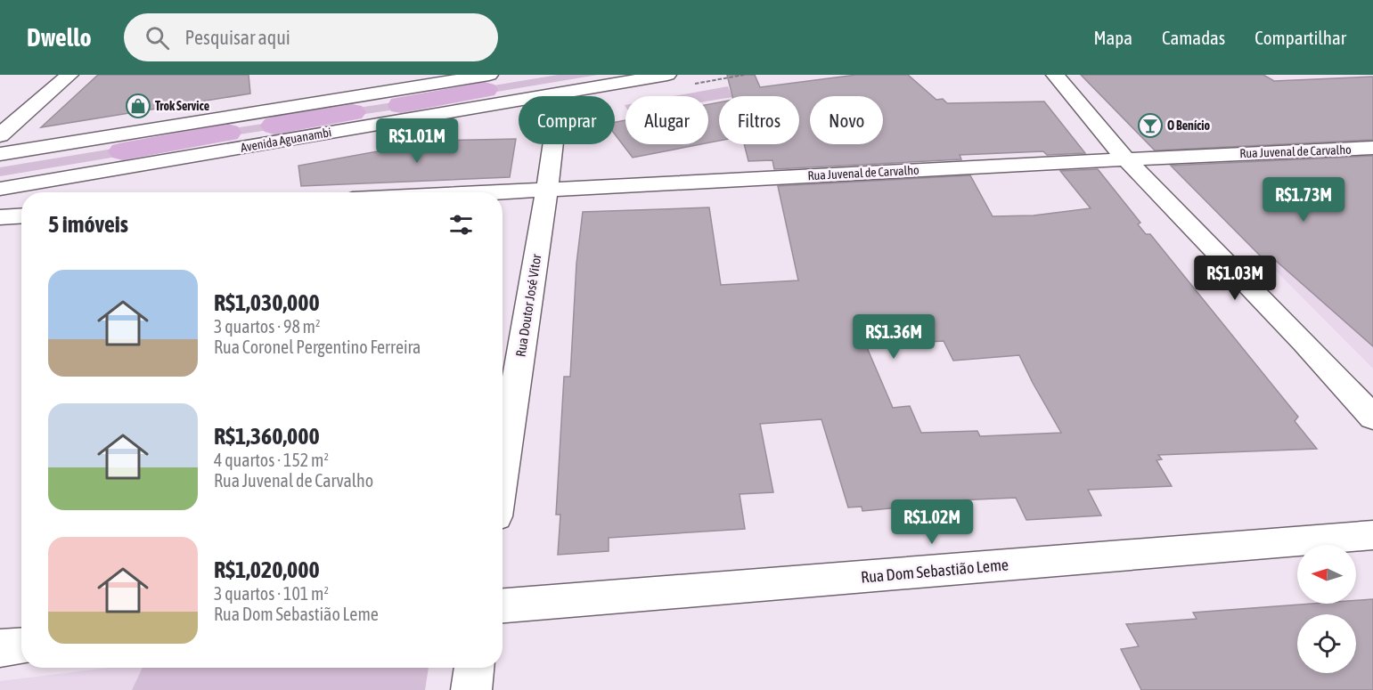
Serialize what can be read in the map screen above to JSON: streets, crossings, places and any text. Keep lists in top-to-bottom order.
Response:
{
  "streets": {
    "street": [
      "Avenida Aguanambi",
      "Rua Juvenal de Carvalho",
      "Rua Doutor José Vitor",
      "Rua Dom Sebastião Leme"
    ]
  },
  "crossings": [
    ["Avenida Aguanambi", "Rua Doutor José Vitor"],
    ["Rua Juvenal de Carvalho", "Rua Doutor José Vitor"]
  ],
  "places": {
    "shop": ["Trok Service"],
    "bar": ["O Benício"]
  },
  "north": "left",
  "page": {
    "header": "Dwello",
    "search": "Pesquisar aqui",
    "nav": ["Mapa", "Camadas", "Compartilhar"],
    "chip": [
      "Comprar",
      "Alugar",
      "Filtros",
      "Novo"
    ],
    "price": [
      "R$1.01M",
      "R$1.73M",
      "R$1.03M",
      "R$1.36M",
      "R$1.02M"
    ],
    "heading": "5 imóveis",
    "list": [
      {
        "name": "R$1,030,000",
        "note": "3 quartos · 98 m² · Rua Coronel Pergentino Ferreira"
      },
      {
        "name": "R$1,360,000",
        "note": "4 quartos · 152 m² · Rua Juvenal de Carvalho"
      },
      {
        "name": "R$1,020,000",
        "note": "3 quartos · 101 m² · Rua Dom Sebastião Leme"
      }
    ]
  }
}
